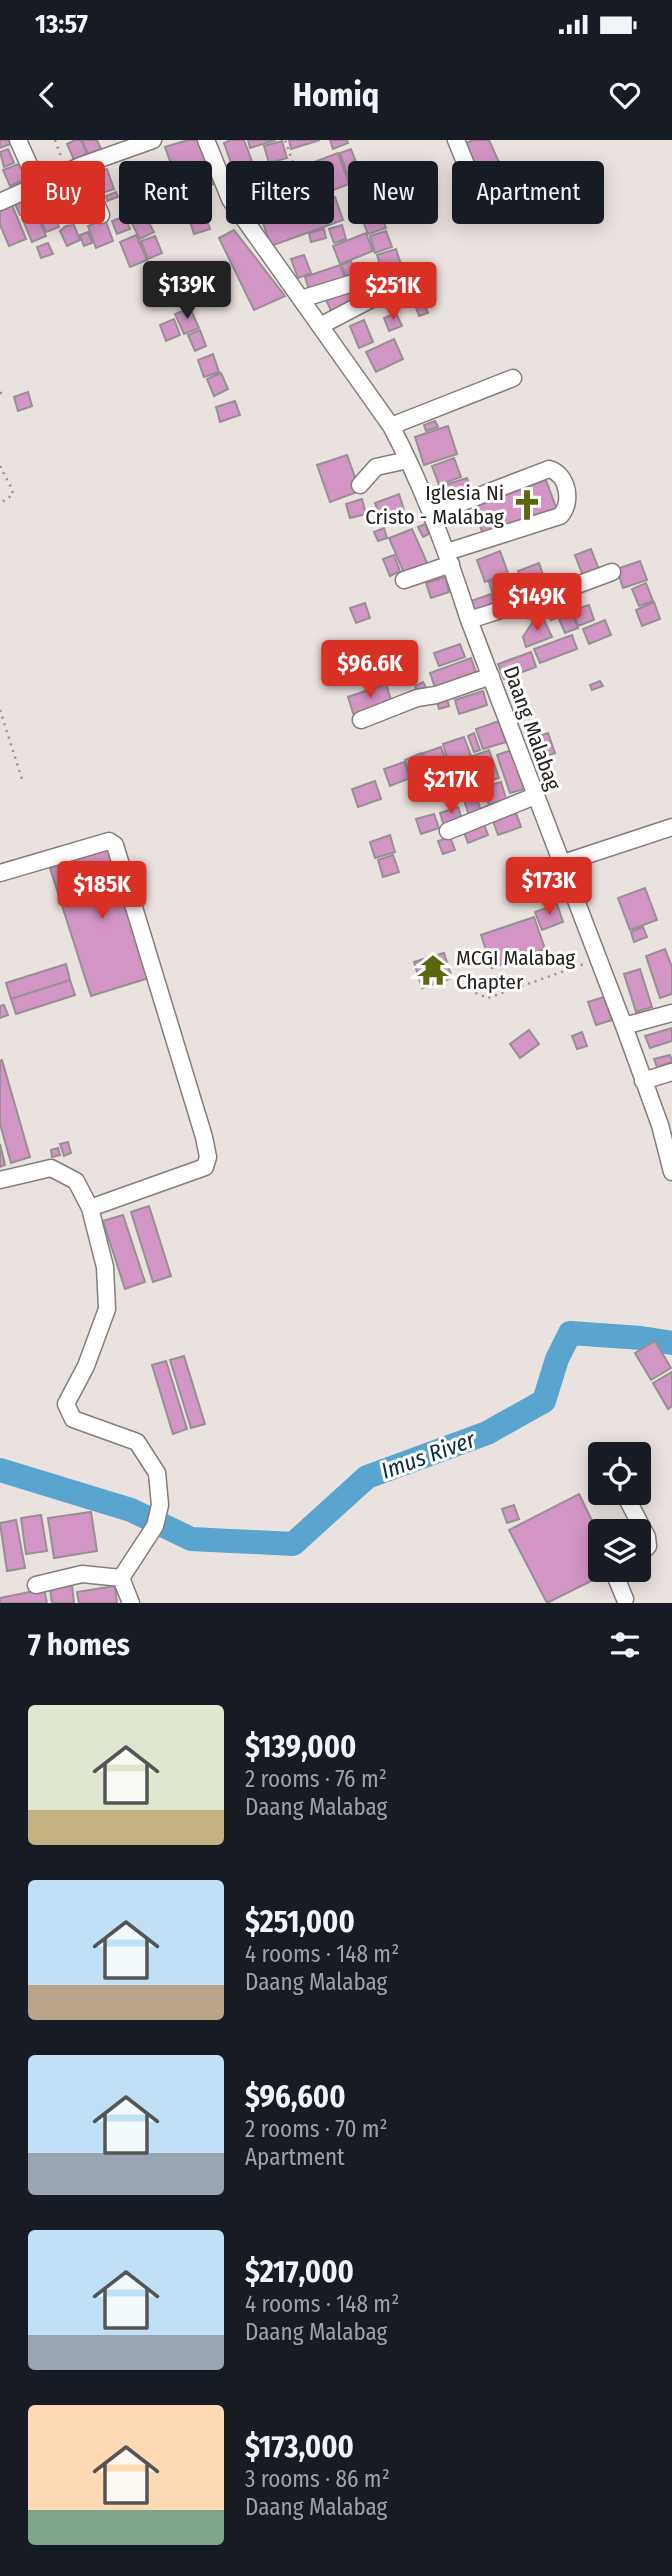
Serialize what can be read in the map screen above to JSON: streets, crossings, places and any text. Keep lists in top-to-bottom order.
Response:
{
  "streets": {
    "street": ["Daang Malabag"]
  },
  "water": ["Imus River"],
  "places": {
    "church": ["Iglesia Ni Cristo - Malabag"],
    "temple": ["MCGI Malabag Chapter"]
  },
  "page": {
    "status": "13:57",
    "header": "Homiq",
    "chip": [
      "Buy",
      "Rent",
      "Filters",
      "New",
      "Apartment"
    ],
    "price": [
      "$139K",
      "$251K",
      "$149K",
      "$96.6K",
      "$217K",
      "$173K",
      "$185K"
    ],
    "heading": "7 homes",
    "list": [
      {
        "name": "$139,000",
        "note": "2 rooms · 76 m² · Daang Malabag"
      },
      {
        "name": "$251,000",
        "note": "4 rooms · 148 m² · Daang Malabag"
      },
      {
        "name": "$96,600",
        "note": "2 rooms · 70 m² · Apartment"
      },
      {
        "name": "$217,000",
        "note": "4 rooms · 148 m² · Daang Malabag"
      },
      {
        "name": "$173,000",
        "note": "3 rooms · 86 m² · Daang Malabag"
      }
    ]
  }
}
